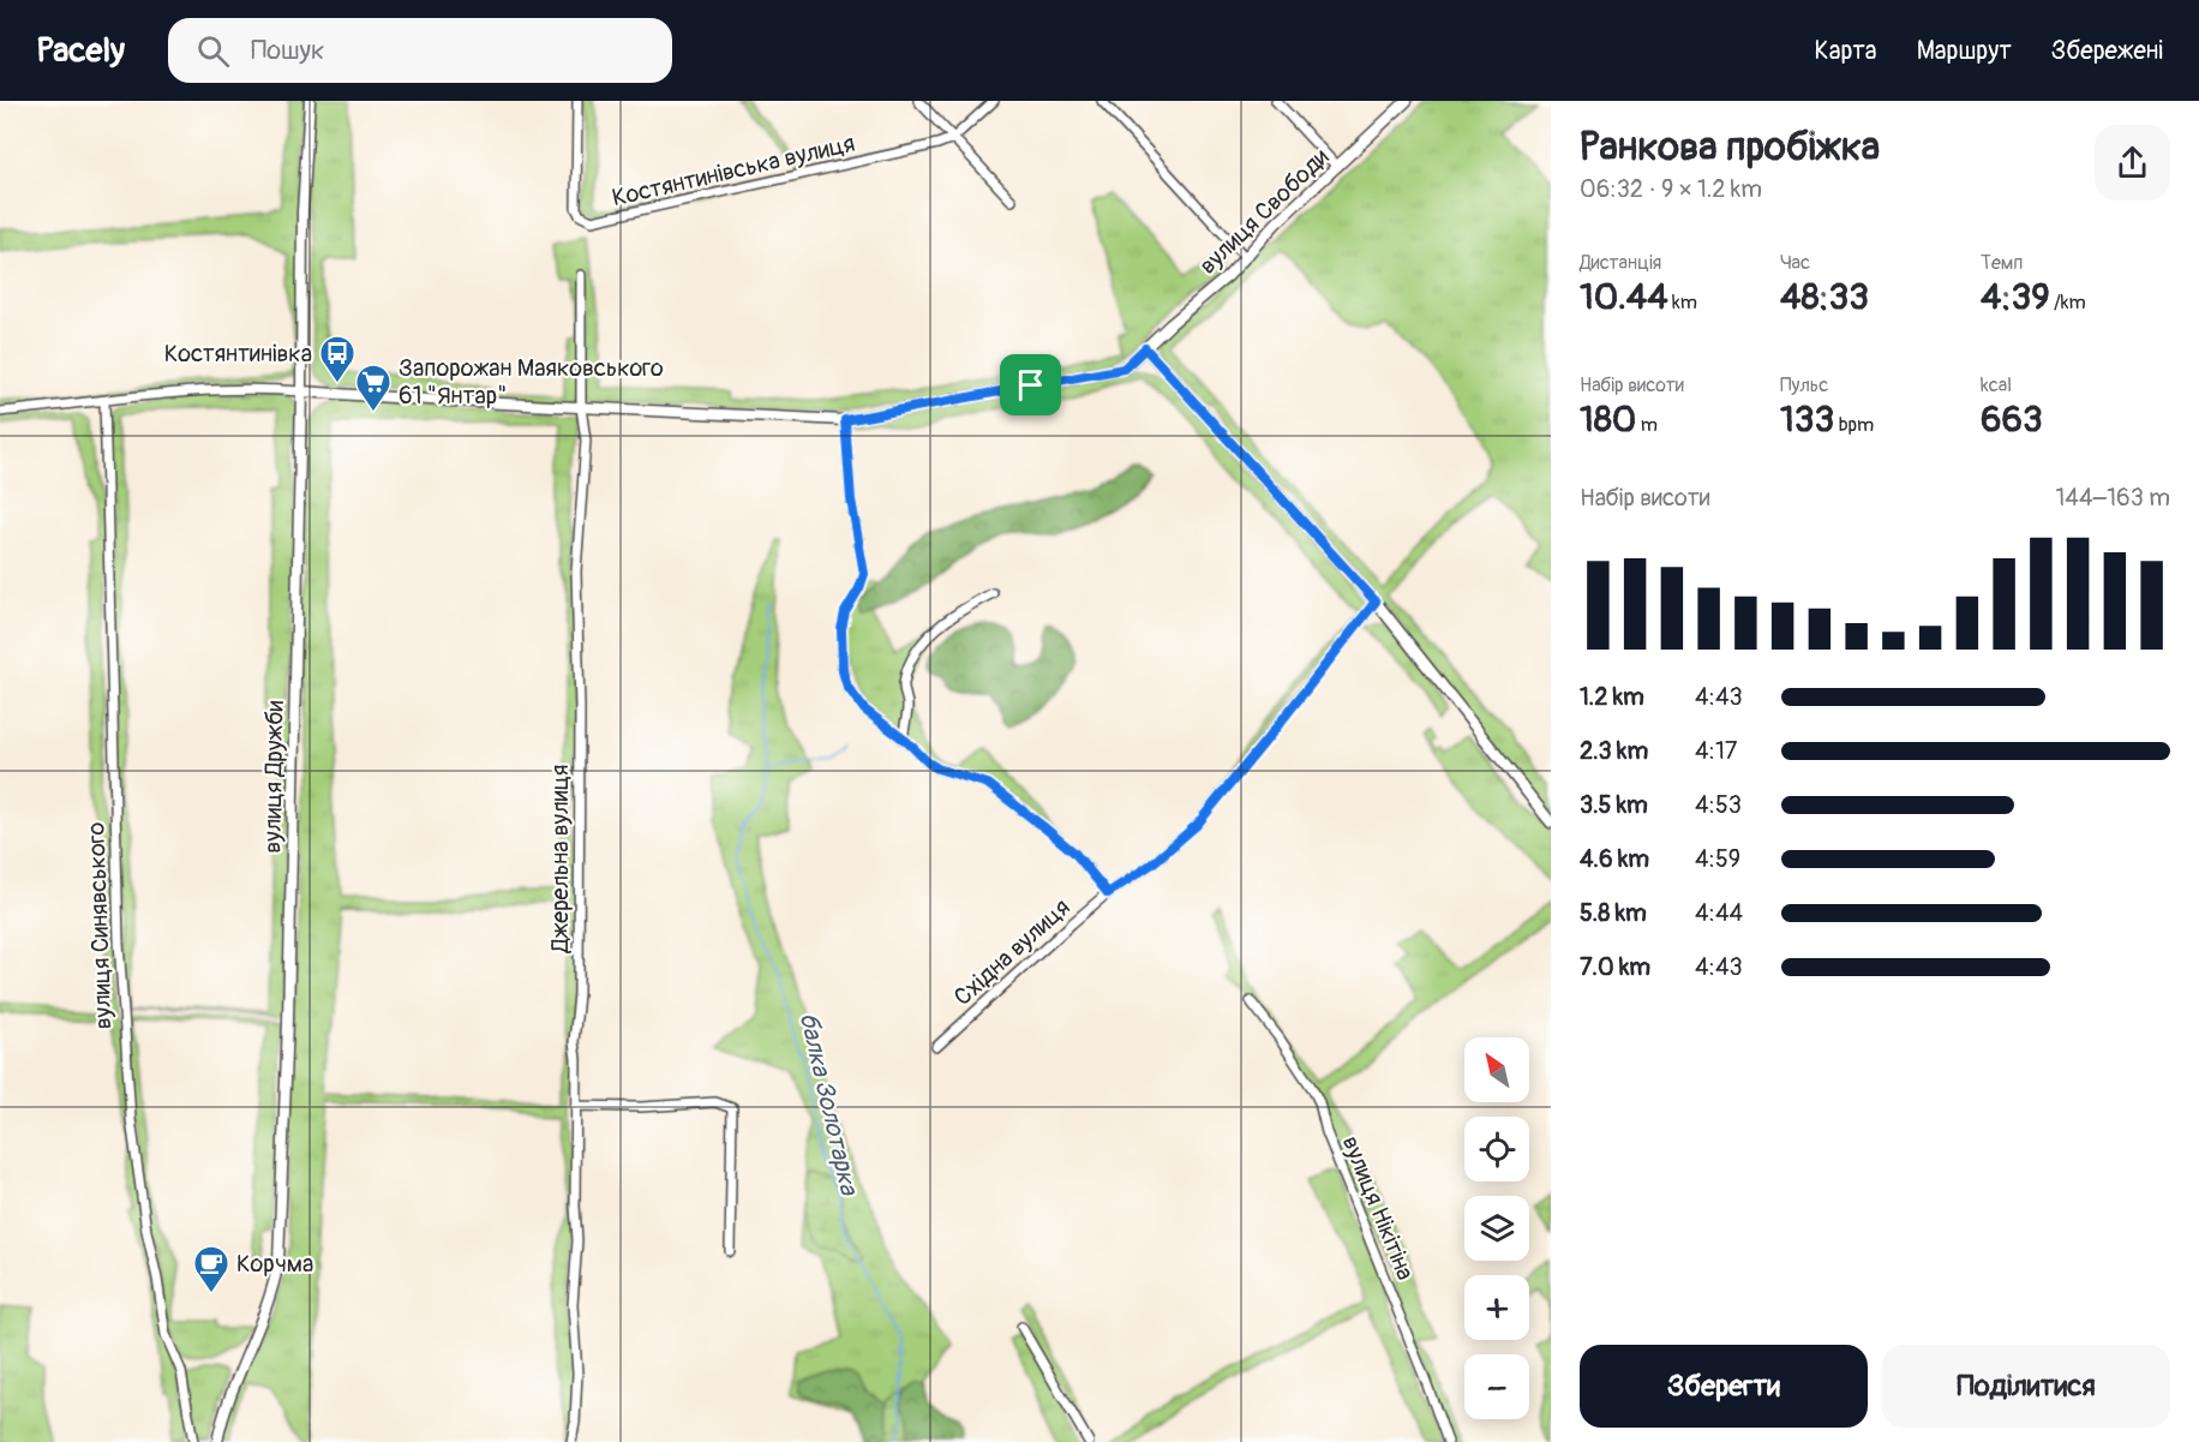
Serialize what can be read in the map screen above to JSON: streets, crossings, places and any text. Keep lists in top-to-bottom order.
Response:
{
  "streets": {
    "street": [
      "Костянтинівська вулиця",
      "вулиця Свободи",
      "вулиця Дружби",
      "Джерельна вулиця",
      "вулиця Синявського",
      "Східна вулиця",
      "вулиця Нікітіна"
    ]
  },
  "crossings": [
    ["вулиця Свободи", "вулиця Дружби"],
    ["вулиця Свободи", "Джерельна вулиця"],
    ["вулиця Свободи", "вулиця Синявського"]
  ],
  "water": ["балка Золотарка"],
  "places": {
    "bus stop": ["Костянтинівка"],
    "supermarket": ["Запорожан Маяковського 61 \"Янтар\""],
    "cafe": ["Корчма"]
  },
  "north": "top left",
  "page": {
    "header": "Pacely",
    "search": "Пошук",
    "nav": ["Карта", "Маршрут", "Збережені"],
    "heading": ["Ранкова пробіжка", "06:32 · 9 × 1.2 km"],
    "stats": [
      ["Дистанція", "10.44 km"],
      ["Час", "48:33"],
      ["Темп", "4:39 /km"],
      ["Набір висоти", "180 m"],
      ["Пульс", "133 bpm"],
      ["kcal", "663"]
    ],
    "chart": ["Набір висоти", "144–163 m"],
    "list": [
      {
        "name": "1.2 km",
        "note": "4:43"
      },
      {
        "name": "2.3 km",
        "note": "4:17"
      },
      {
        "name": "3.5 km",
        "note": "4:53"
      },
      {
        "name": "4.6 km",
        "note": "4:59"
      },
      {
        "name": "5.8 km",
        "note": "4:44"
      },
      {
        "name": "7.0 km",
        "note": "4:43"
      }
    ],
    "map_buttons": ["+", "−"],
    "buttons": ["Зберегти", "Поділитися"]
  }
}
